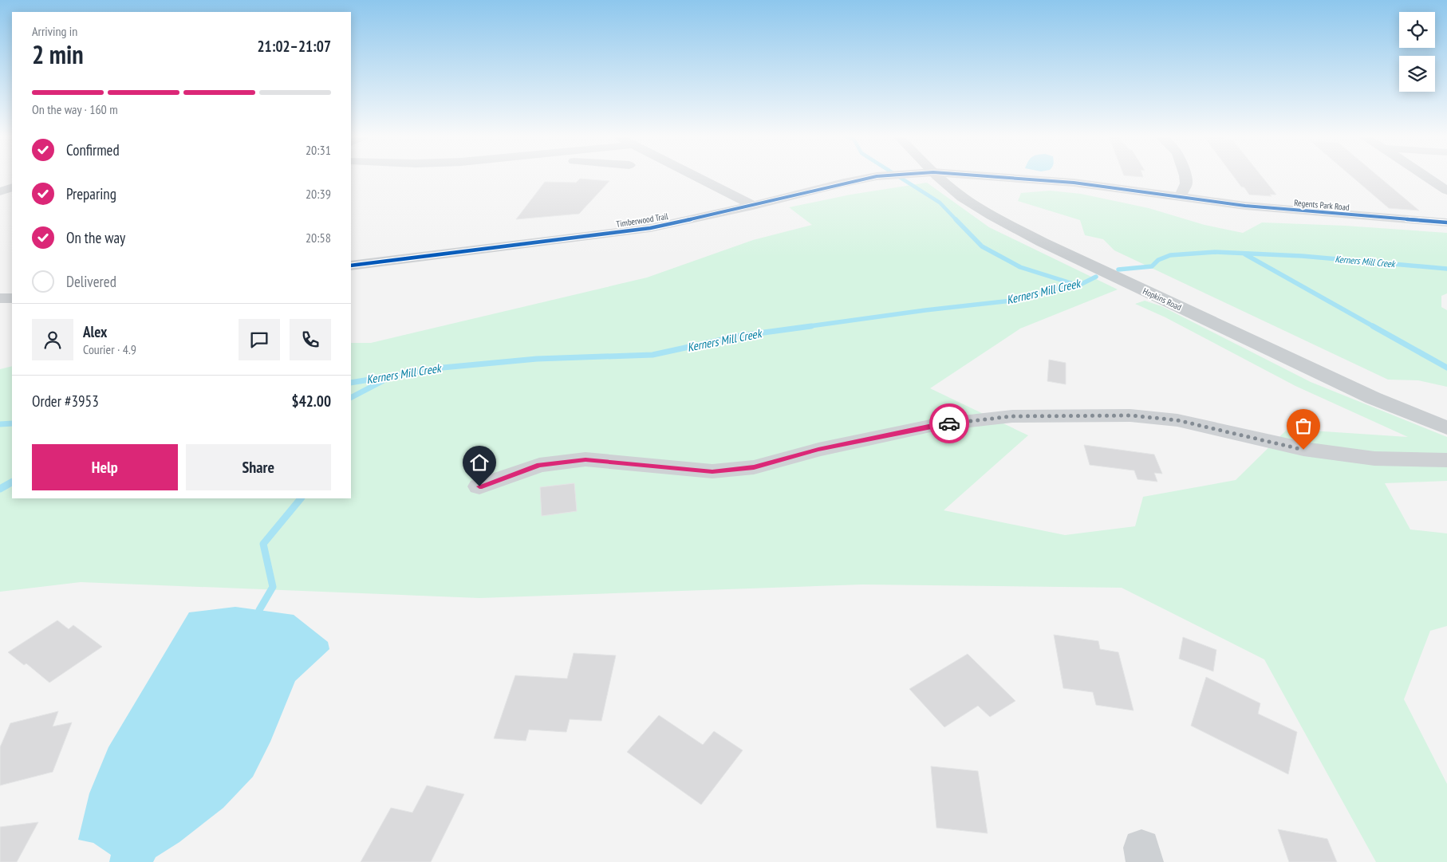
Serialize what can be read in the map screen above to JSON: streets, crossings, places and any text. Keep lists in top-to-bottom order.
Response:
{
  "streets": {
    "main road": ["Hopkins Road"],
    "street": ["Regents Park Road", "Timberwood Trail"]
  },
  "water": ["Kerners Mill Creek"],
  "page": {
    "heading": ["2 min", "Arriving in", "21:02–21:07"],
    "panel": [
      "Alex",
      "Courier · 4.9",
      "Order #3953",
      "$42.00"
    ],
    "bar": "On the way · 160 m",
    "list": [
      ["Confirmed", "20:31"],
      ["Preparing", "20:39"],
      ["On the way", "20:58"],
      "Delivered"
    ],
    "buttons": ["Help", "Share"]
  }
}
